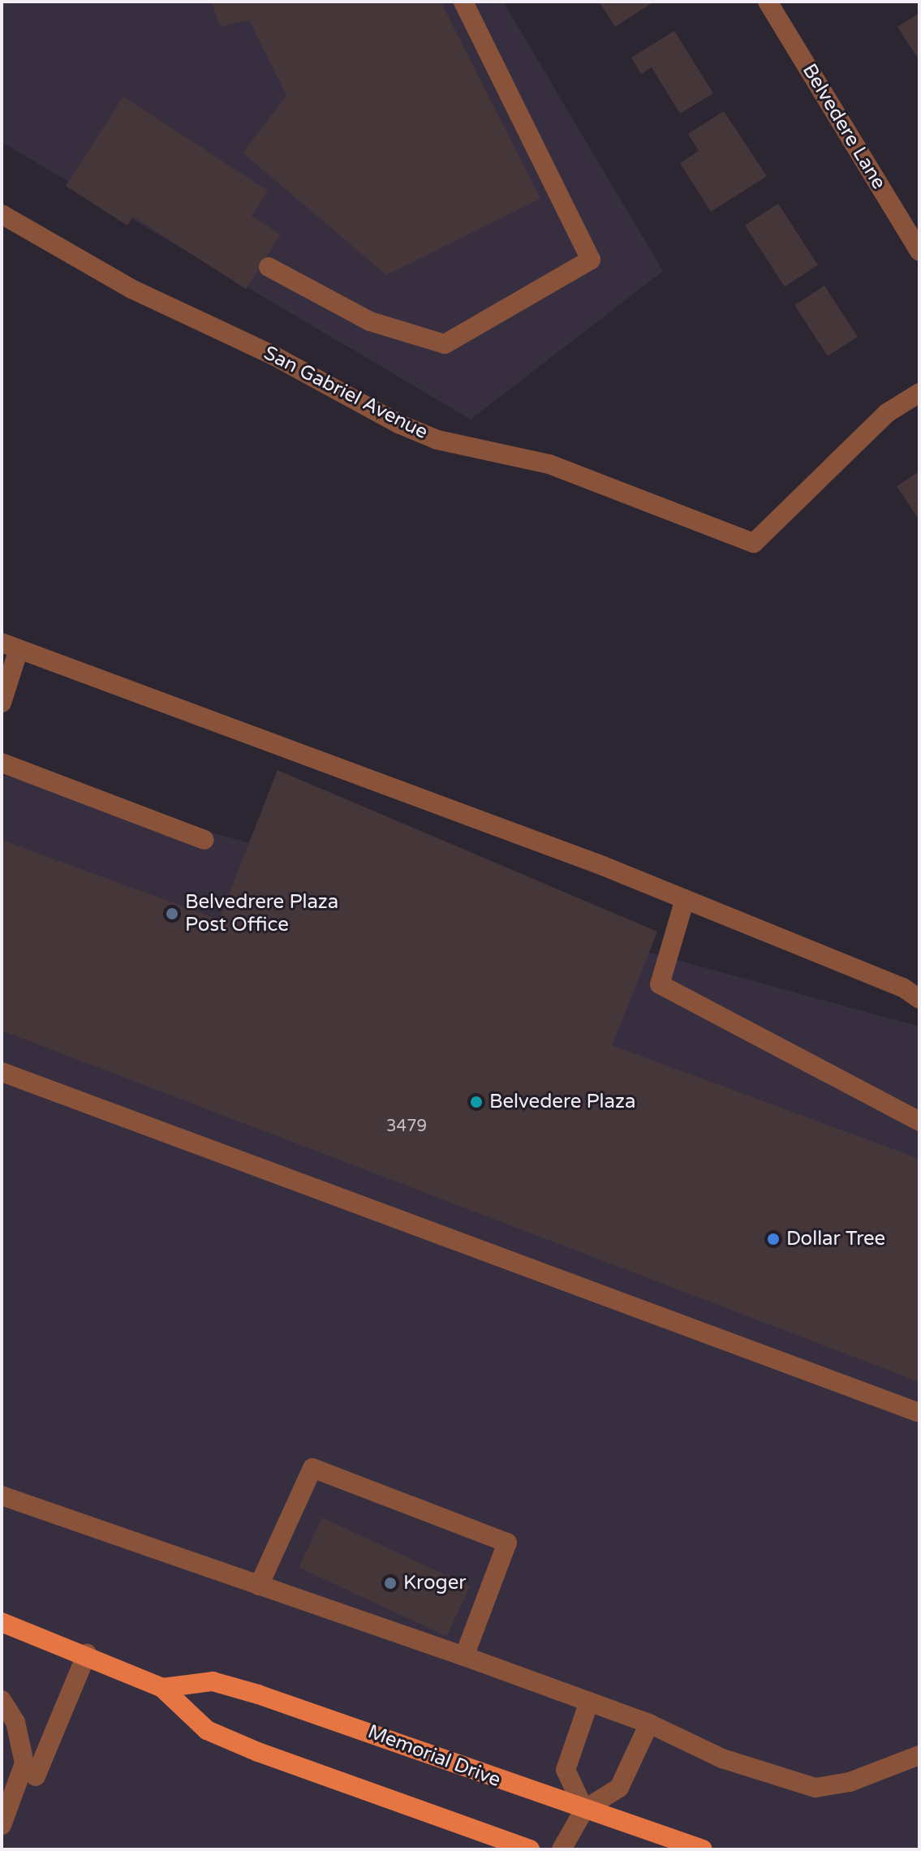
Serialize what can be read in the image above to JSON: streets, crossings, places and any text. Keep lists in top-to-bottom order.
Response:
{
  "streets": {
    "main road": ["Memorial Drive"],
    "street": ["Belvedere Lane", "San Gabriel Avenue"]
  },
  "places": [
    "Belvedrere Plaza Post Office",
    "Belvedere Plaza",
    "Dollar Tree",
    "Kroger"
  ],
  "house_numbers": ["3479"]
}
